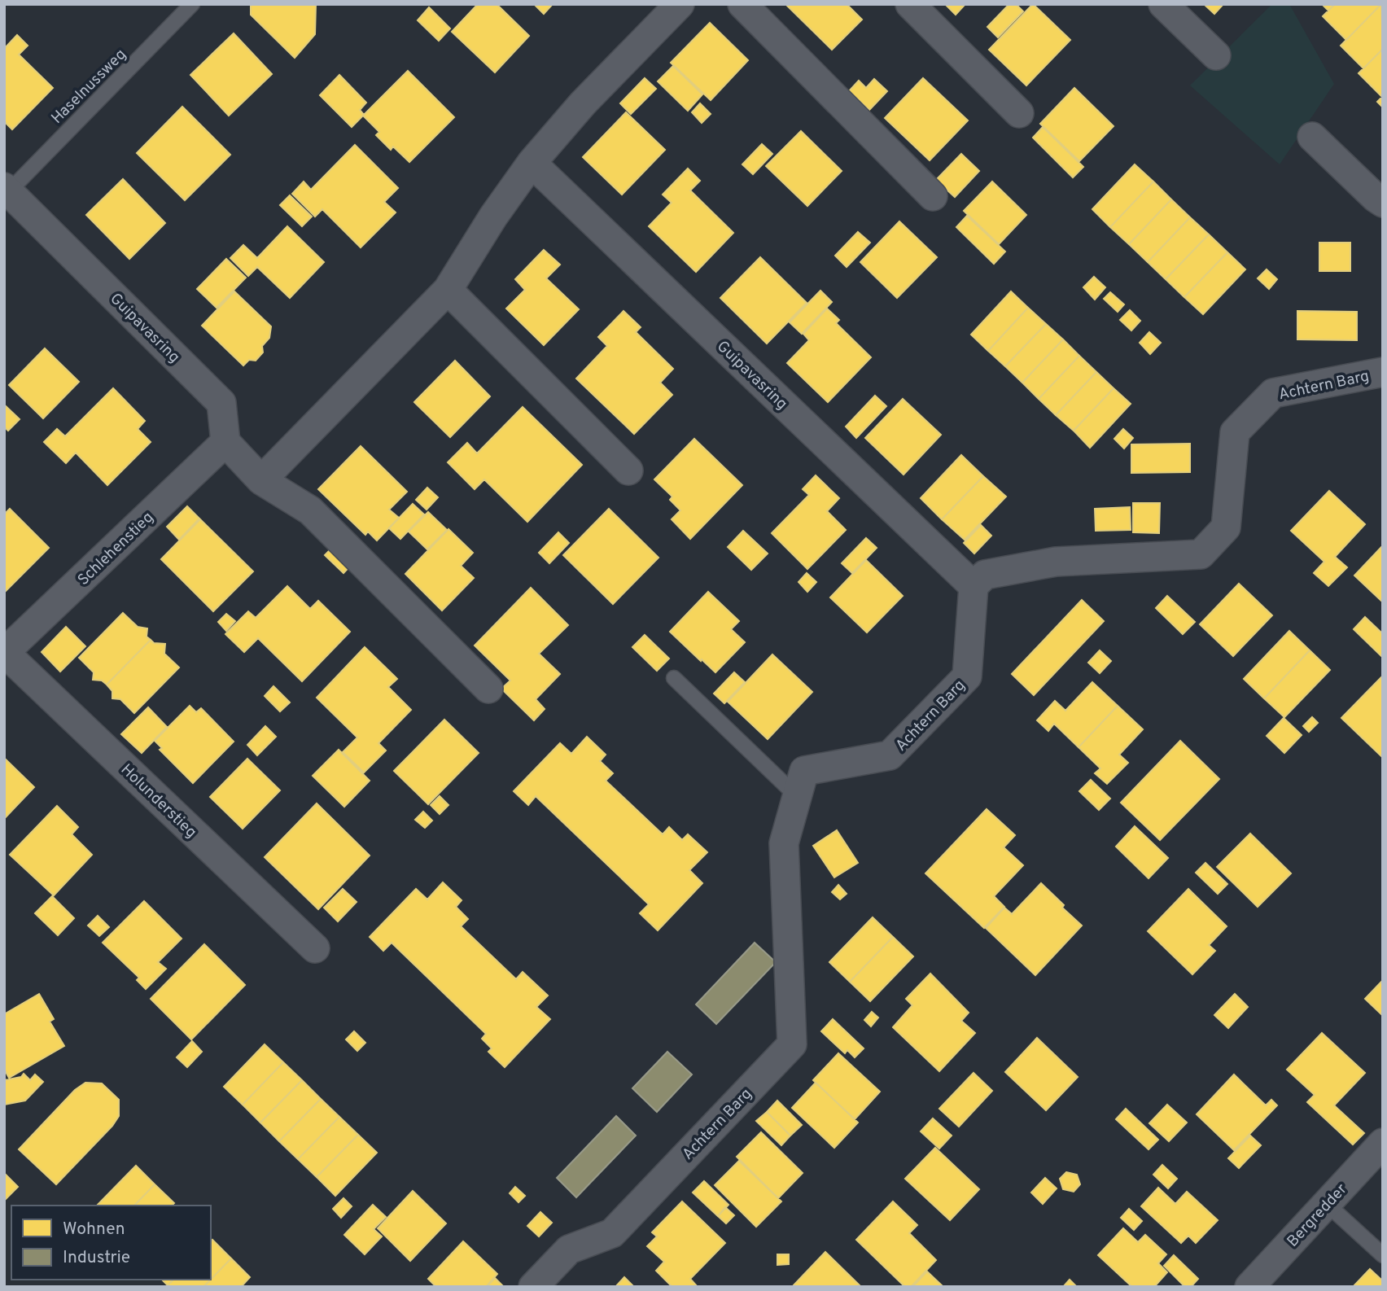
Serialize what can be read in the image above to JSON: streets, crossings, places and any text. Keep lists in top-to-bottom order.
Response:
{
  "streets": {
    "street": [
      "Guipavasring",
      "Achtern Barg",
      "Schlehenstieg",
      "Holunderstieg",
      "Bergredder"
    ],
    "lane": ["Haselnussweg"]
  },
  "crossings": [
    ["Haselnussweg", "Guipavasring"],
    ["Guipavasring", "Achtern Barg"],
    ["Guipavasring", "Schlehenstieg"],
    ["Schlehenstieg", "Holunderstieg"]
  ],
  "legend": ["Wohnen", "Industrie"]
}
